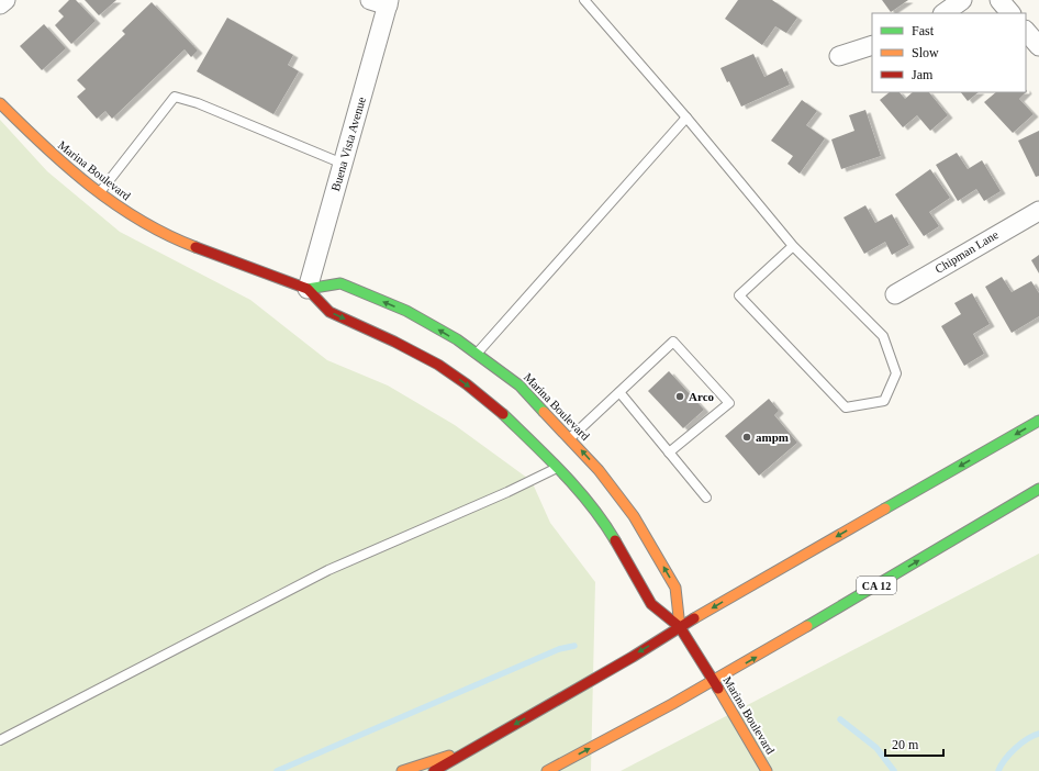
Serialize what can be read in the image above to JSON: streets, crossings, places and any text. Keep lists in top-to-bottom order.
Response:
{
  "streets": {
    "main road": ["Marina Boulevard", "CA 12"],
    "street": ["Buena Vista Avenue", "Chipman Lane"]
  },
  "crossings": [
    ["Buena Vista Avenue", "Marina Boulevard"],
    ["Marina Boulevard", "CA 12"]
  ],
  "places": ["Arco", "ampm"],
  "legend": ["Fast", "Slow", "Jam"],
  "scale_bar": "20 m"
}
